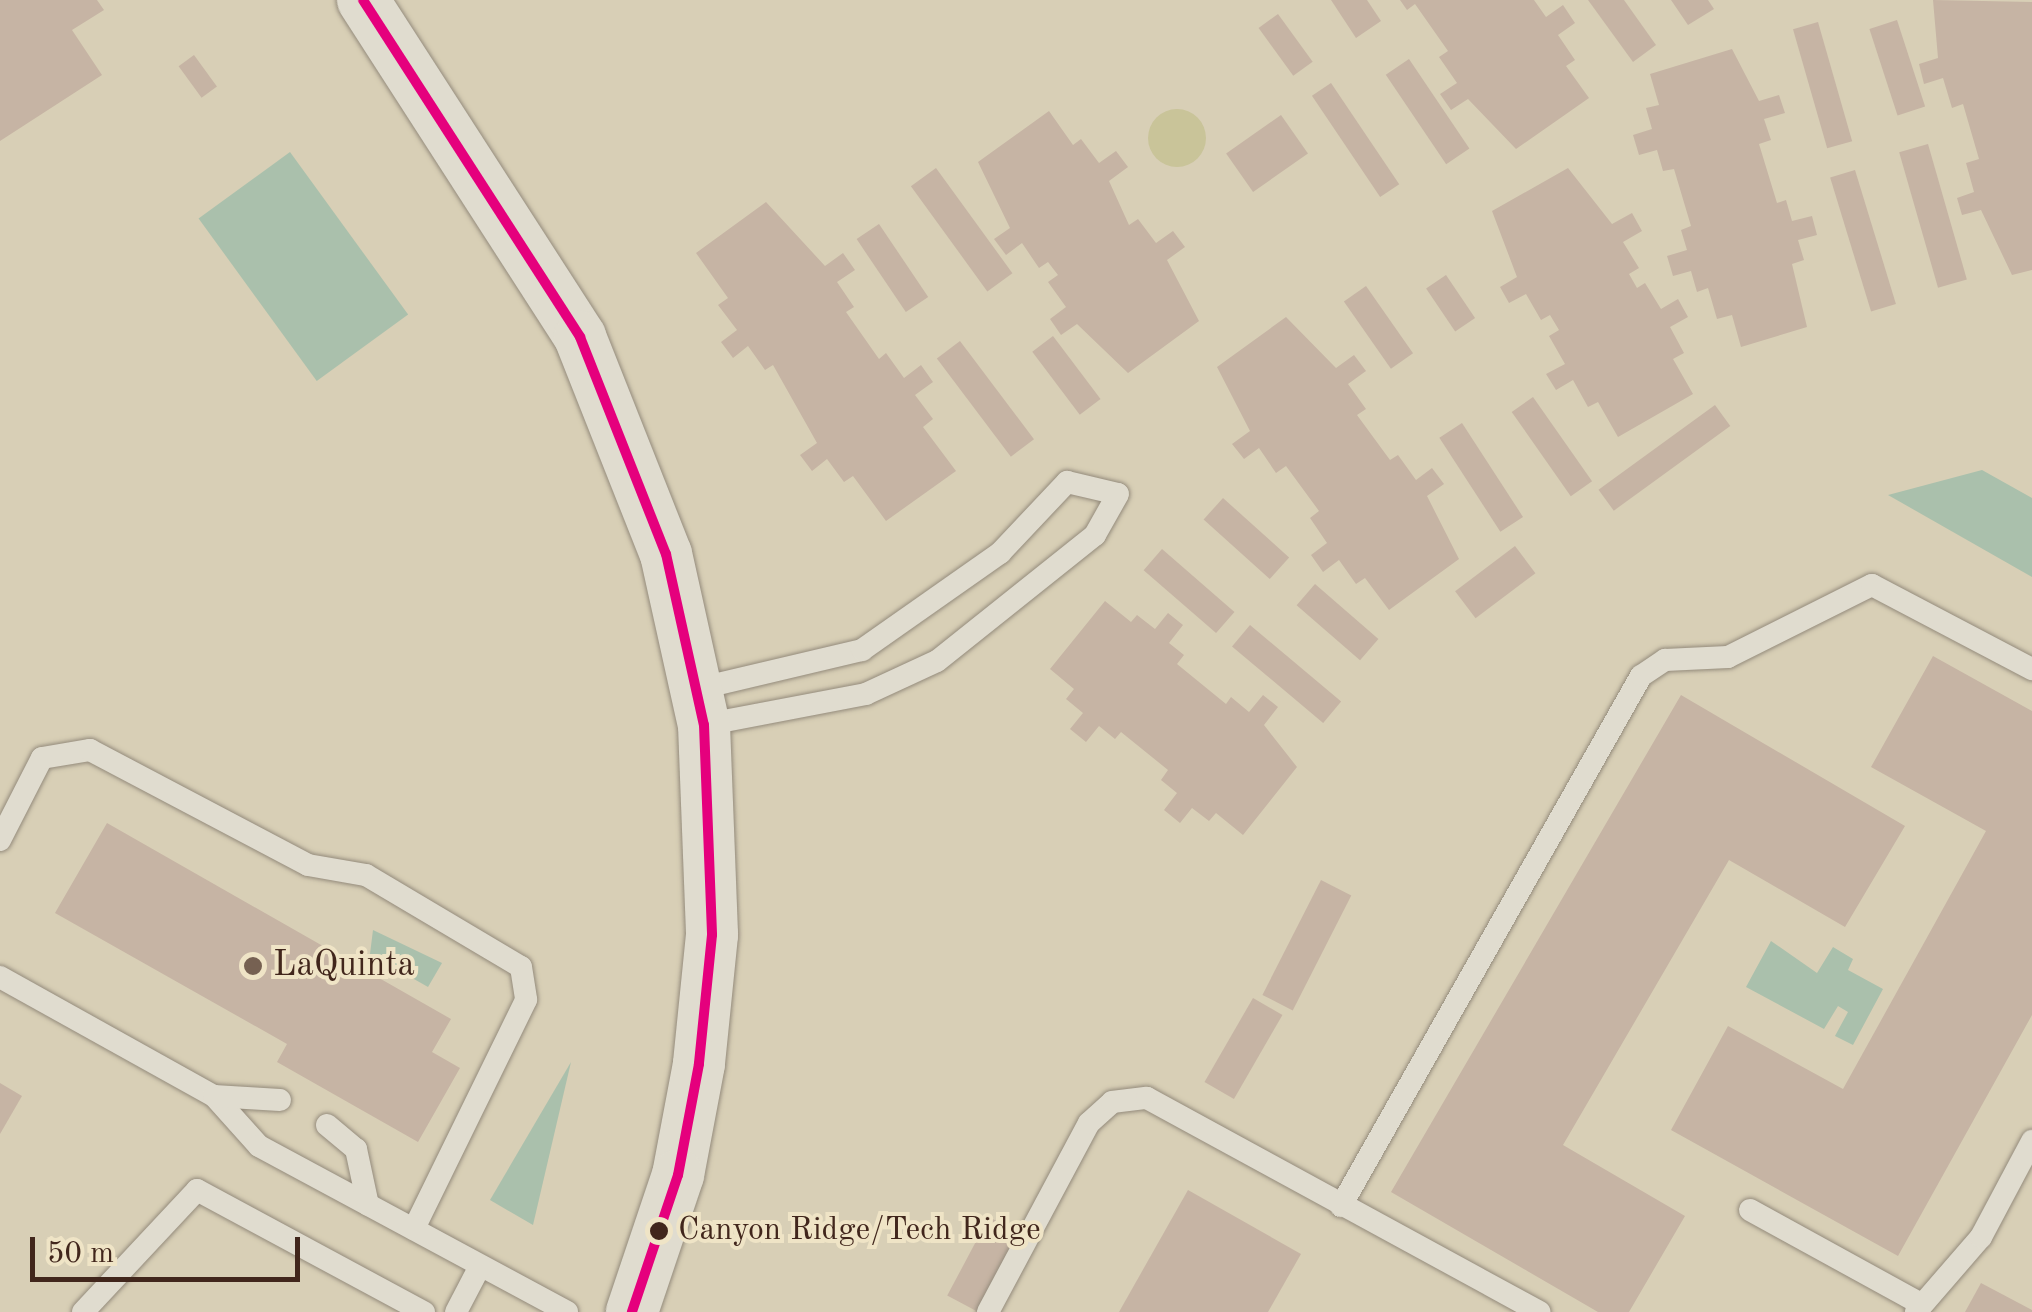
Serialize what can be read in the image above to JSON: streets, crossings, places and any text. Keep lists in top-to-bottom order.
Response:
{
  "places": ["LaQuinta", "Canyon Ridge/Tech Ridge"],
  "scale_bar": "50 m"
}
